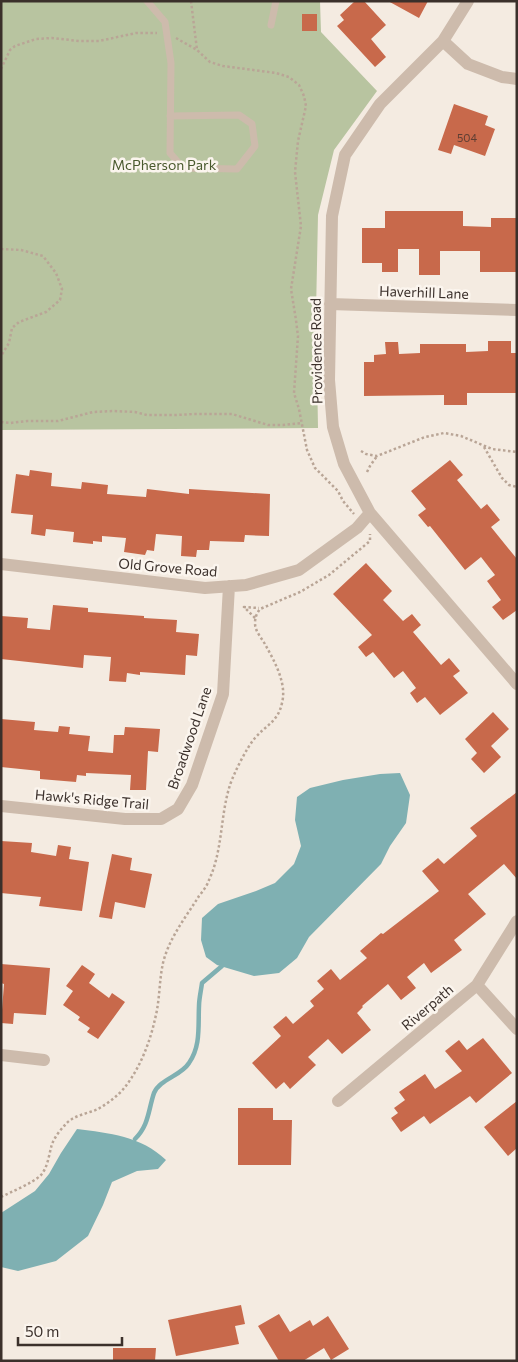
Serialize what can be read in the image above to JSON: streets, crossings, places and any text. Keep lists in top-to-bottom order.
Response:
{
  "streets": {
    "street": [
      "Haverhill Lane",
      "Providence Road",
      "Old Grove Road",
      "Broadwood Lane",
      "Hawk's Ridge Trail",
      "Riverpath"
    ]
  },
  "crossings": [
    ["Haverhill Lane", "Providence Road"],
    ["Providence Road", "Old Grove Road"],
    ["Old Grove Road", "Broadwood Lane"],
    ["Broadwood Lane", "Hawk's Ridge Trail"]
  ],
  "parks": ["McPherson Park"],
  "house_numbers": ["504"],
  "scale_bar": "50 m"
}
